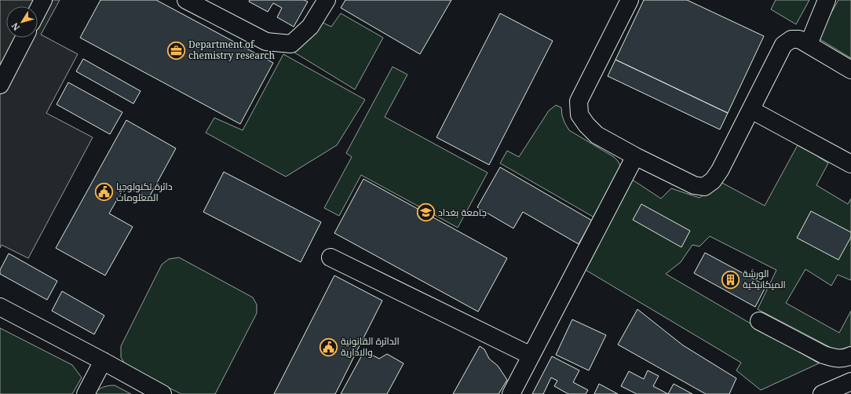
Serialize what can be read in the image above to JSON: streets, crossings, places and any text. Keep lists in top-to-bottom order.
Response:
{
  "places": {
    "office": ["Department of chemistry research"],
    "public building": ["دائرة تكنولوجيا المعلومات", "الدائرة القانونية والادارية"],
    "school or university": ["جامعة بغداد"],
    "building": ["الورشة الميكانيكية"]
  },
  "north": "bottom left"
}
